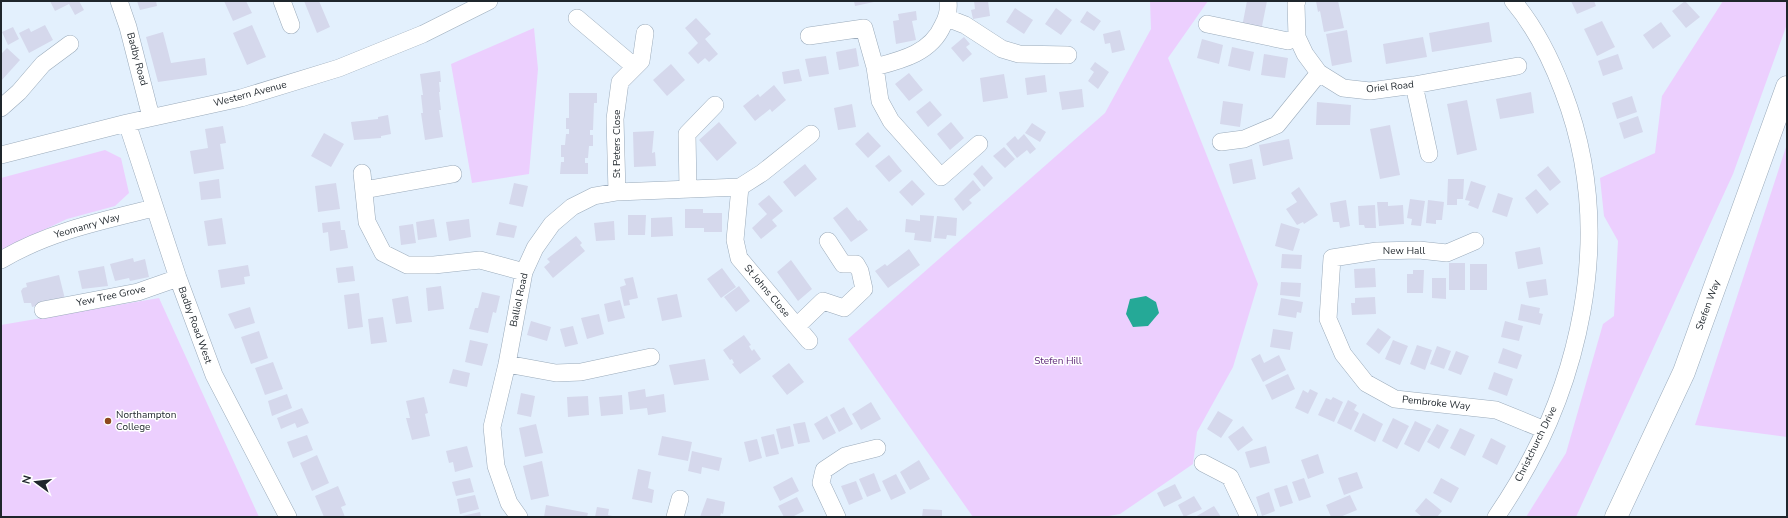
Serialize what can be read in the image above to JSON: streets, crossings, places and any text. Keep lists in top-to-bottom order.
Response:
{
  "streets": {
    "highway": ["Stefen Way"],
    "street": [
      "Badby Road",
      "Oriel Road",
      "Western Avenue",
      "St Peters Close",
      "Yeomanry Way",
      "New Hall",
      "St Johns Close",
      "Yew Tree Grove",
      "Balliol Road",
      "Badby Road West",
      "Pembroke Way",
      "Christchurch Drive"
    ]
  },
  "crossings": [
    ["Badby Road", "Western Avenue"],
    ["Western Avenue", "Badby Road West"],
    ["St Peters Close", "Balliol Road"],
    ["Yeomanry Way", "Badby Road West"],
    ["New Hall", "Pembroke Way"],
    ["St Johns Close", "Balliol Road"],
    ["Yew Tree Grove", "Badby Road West"],
    ["Pembroke Way", "Christchurch Drive"]
  ],
  "parks": ["Stefen Hill"],
  "places": ["Northampton College"],
  "north": "left"
}
